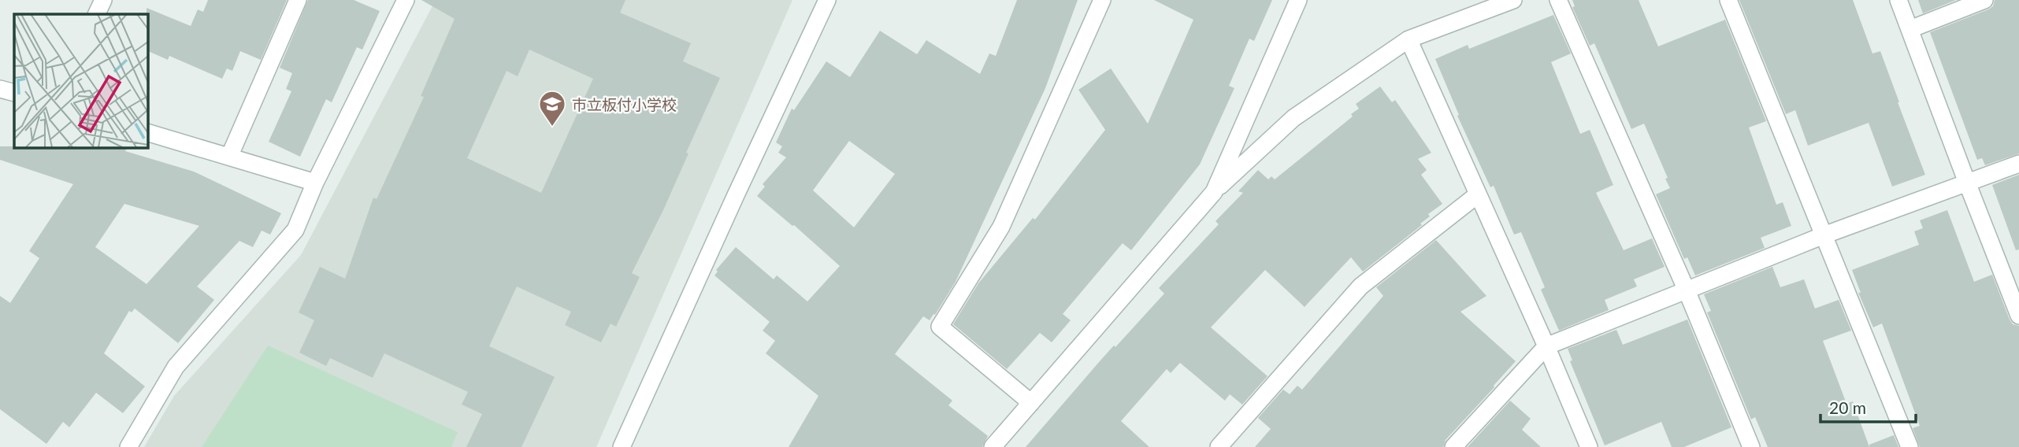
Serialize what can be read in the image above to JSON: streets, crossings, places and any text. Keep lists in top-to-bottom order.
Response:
{
  "places": {
    "school or university": ["市立板付小学校"]
  },
  "scale_bar": "20 m"
}
